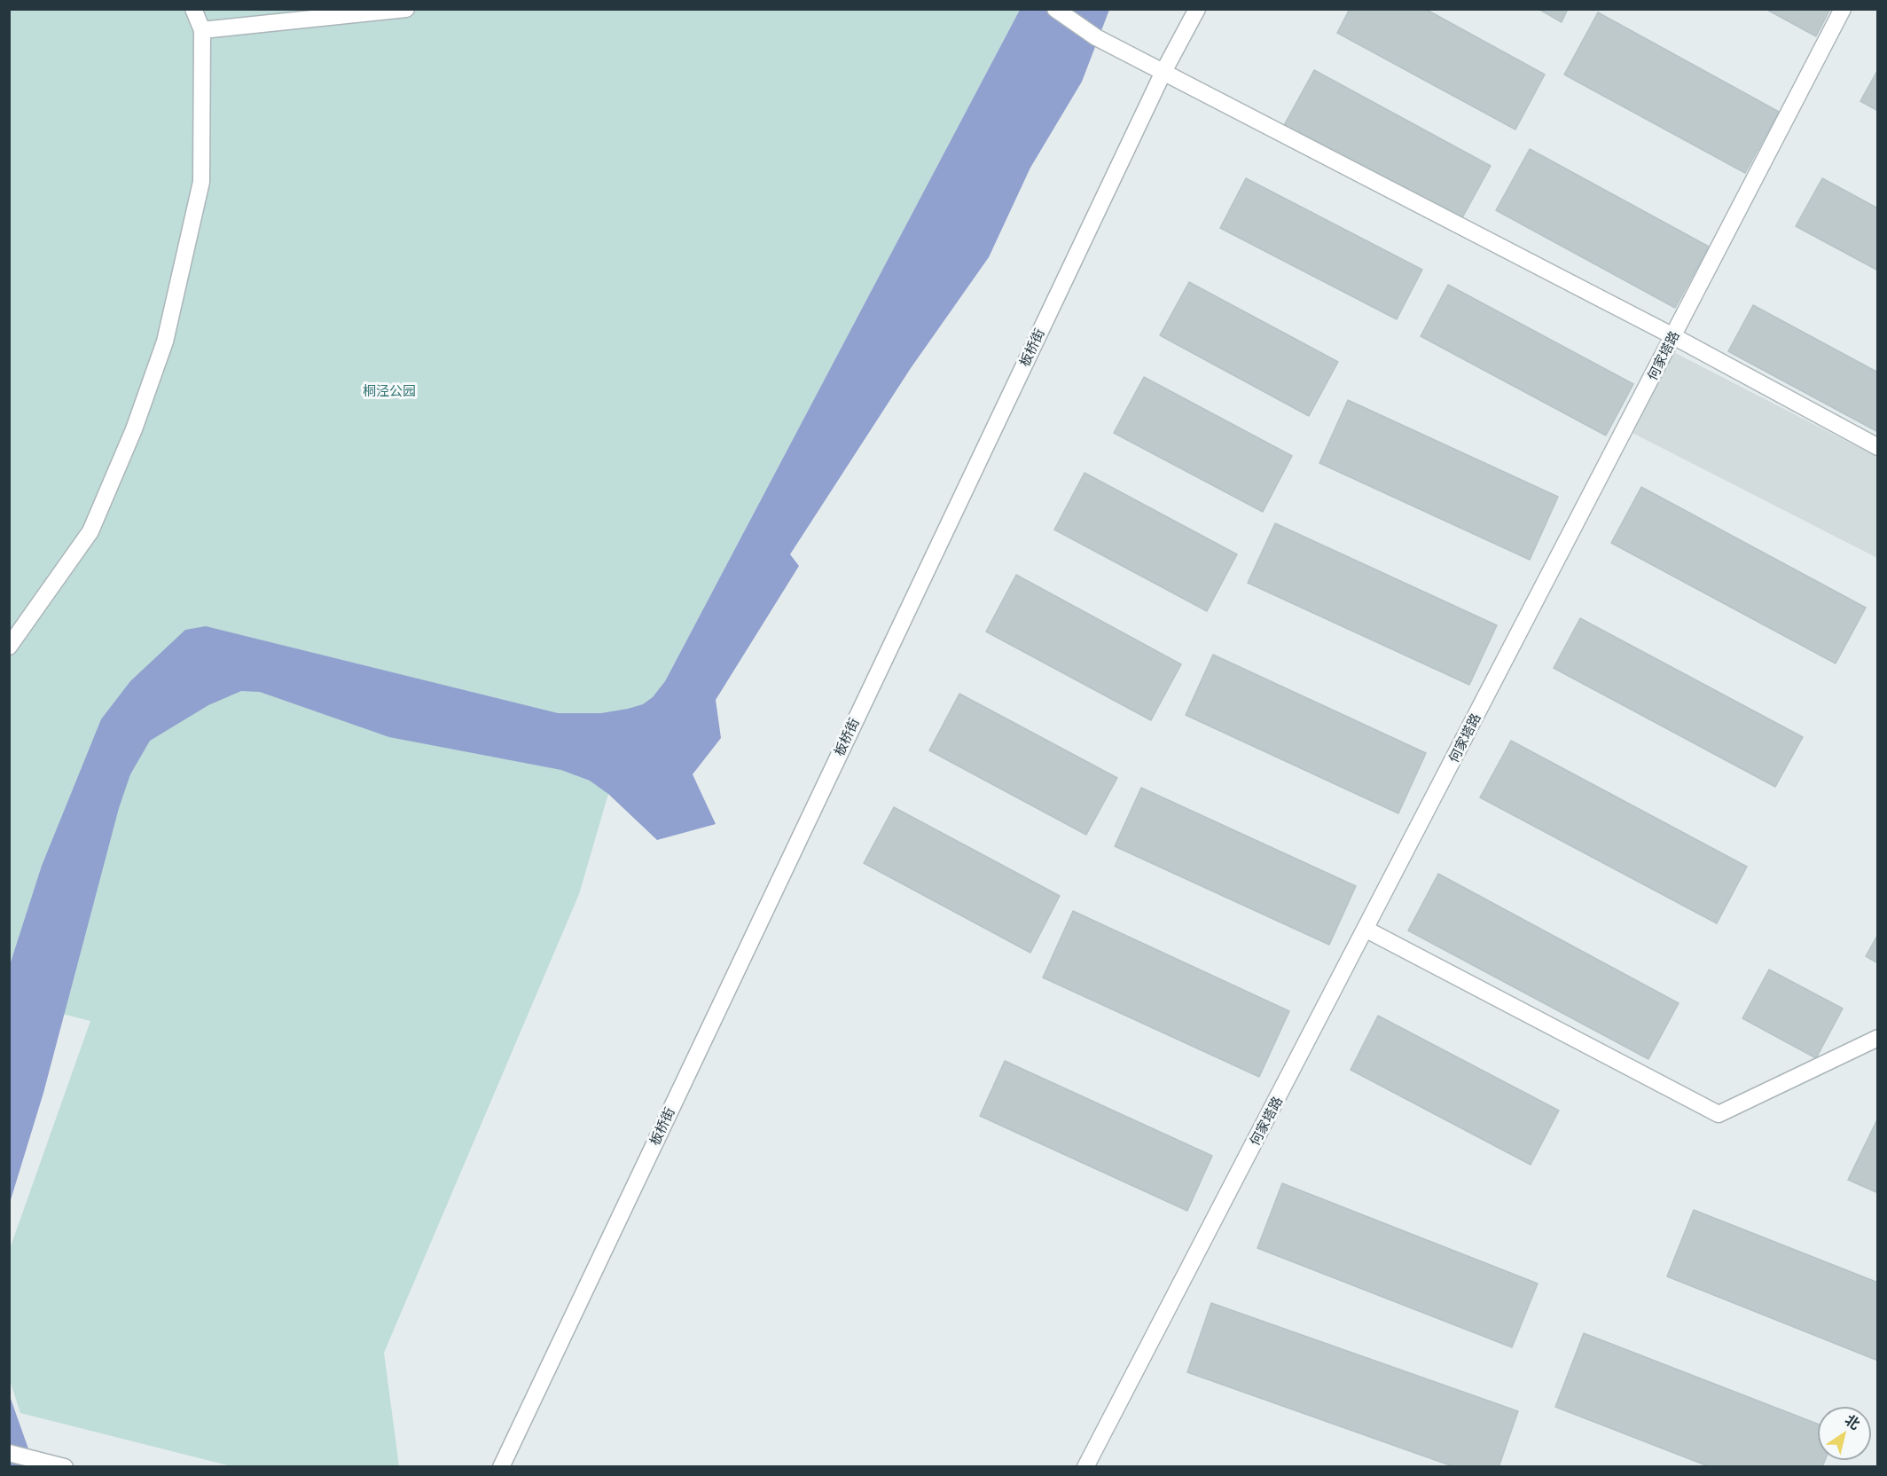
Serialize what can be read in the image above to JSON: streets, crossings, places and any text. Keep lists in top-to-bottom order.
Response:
{
  "streets": {
    "street": ["板桥街", "何家塔路"]
  },
  "parks": ["桐泾公园"],
  "north": "top right"
}
